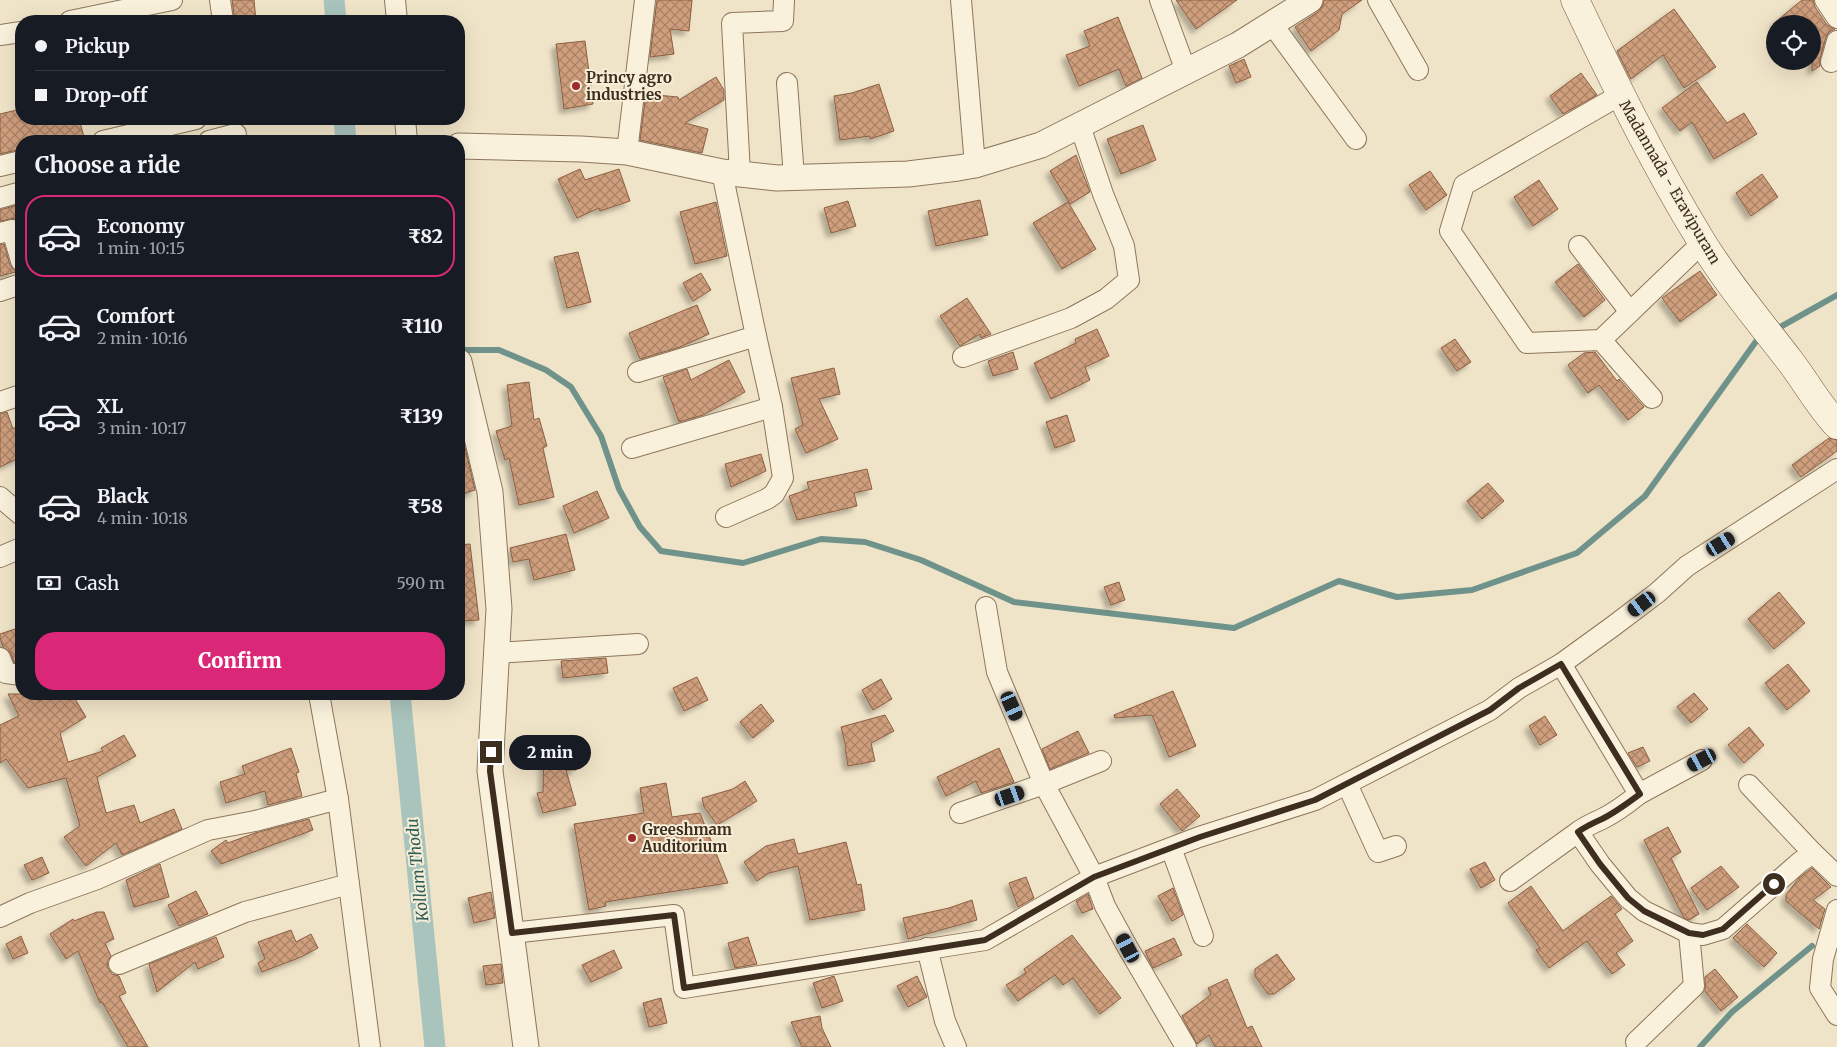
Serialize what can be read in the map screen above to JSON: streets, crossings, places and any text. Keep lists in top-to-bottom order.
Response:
{
  "streets": {
    "main road": ["Madannada - Eravipuram"]
  },
  "water": ["Kollam Thodu"],
  "places": ["Princy agro industries", "Greeshmam Auditorium"],
  "page": {
    "banner": ["Pickup", "Drop-off"],
    "heading": "Choose a ride",
    "list": [
      {
        "name": "Economy",
        "note": "1 min · 10:15",
        "value": "₹82"
      },
      {
        "name": "Comfort",
        "note": "2 min · 10:16",
        "value": "₹110"
      },
      {
        "name": "XL",
        "note": "3 min · 10:17",
        "value": "₹139"
      },
      {
        "name": "Black",
        "note": "4 min · 10:18",
        "value": "₹58"
      }
    ],
    "pay": ["Cash", "590 m"],
    "buttons": "Confirm",
    "bubble": "2 min"
  }
}
